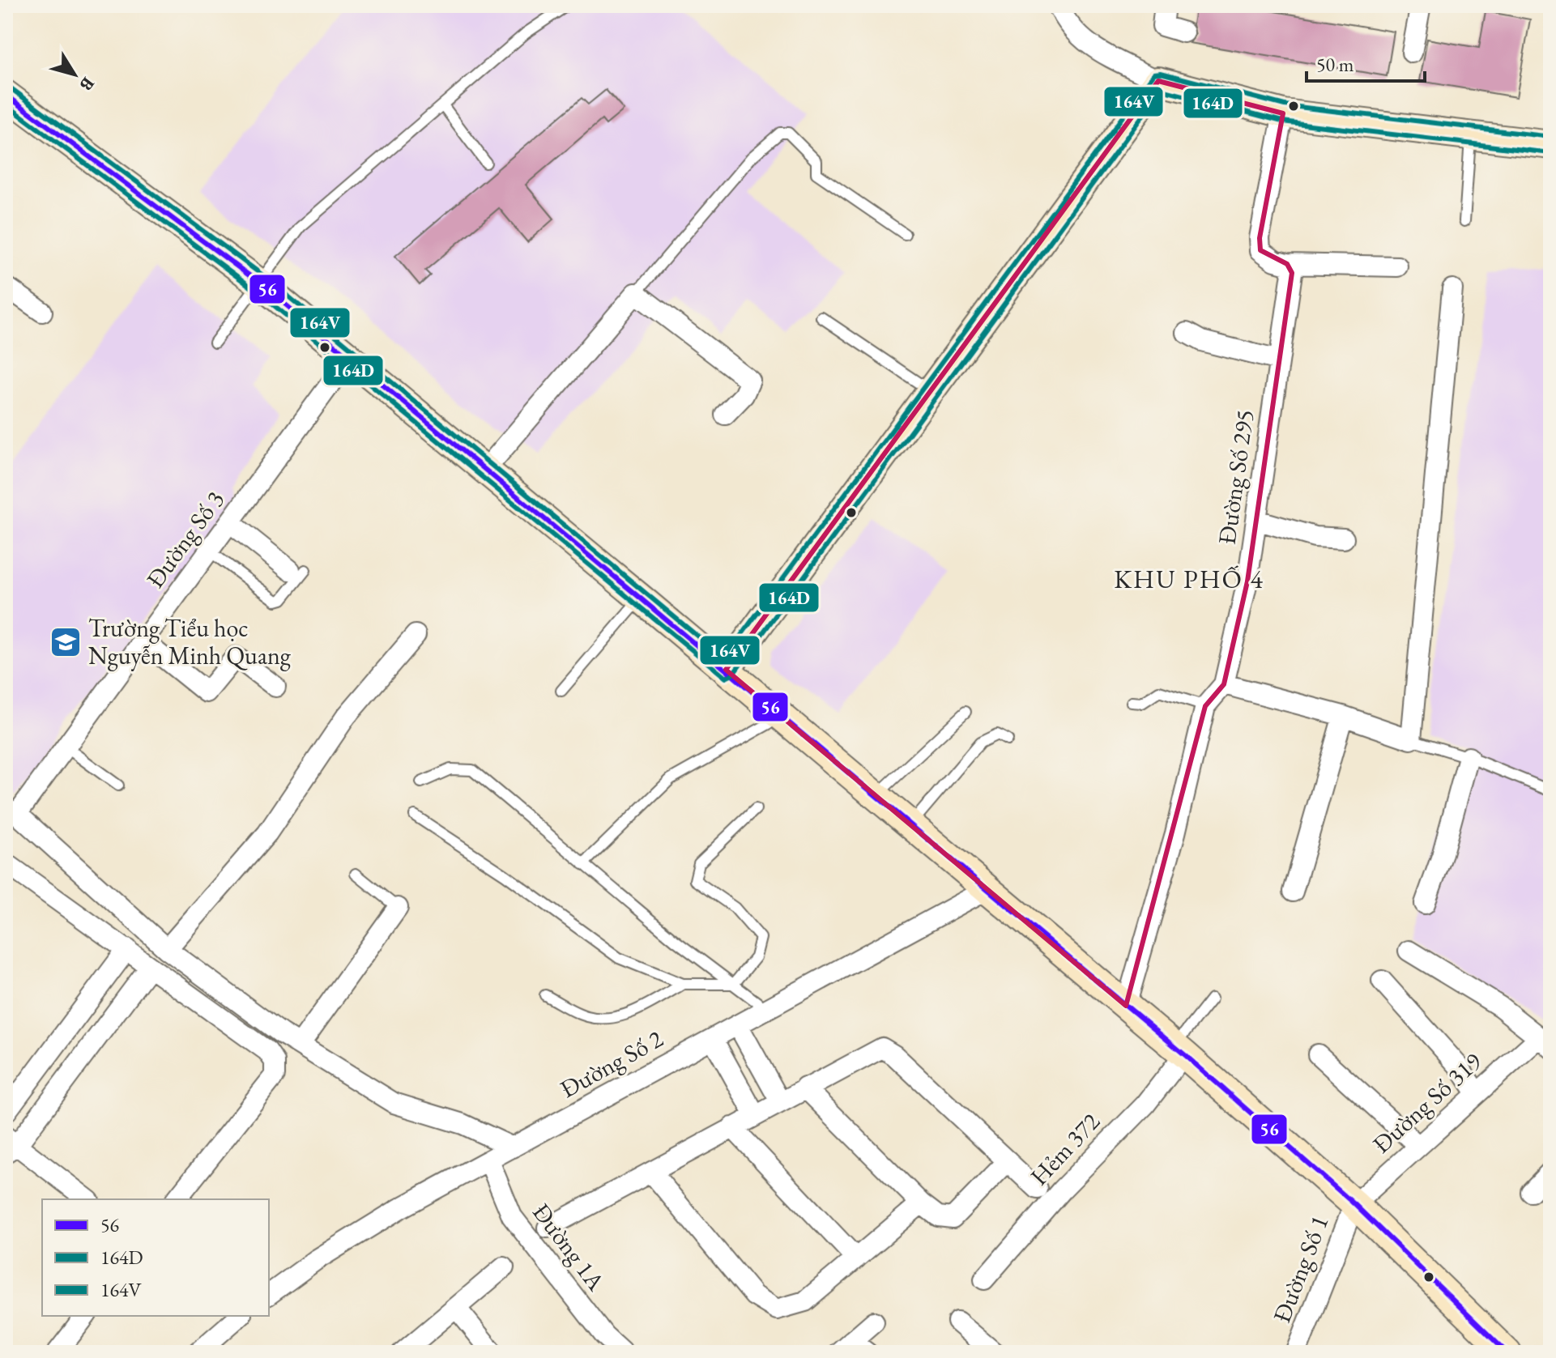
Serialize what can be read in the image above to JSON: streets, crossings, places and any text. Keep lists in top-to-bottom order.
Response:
{
  "streets": {
    "street": [
      "Đường Số 295",
      "Đường Số 3",
      "Đường Số 2",
      "Đường Số 319",
      "Hẻm 372",
      "Đường 1A",
      "Đường Số 1"
    ]
  },
  "crossings": [
    ["Đường Số 2", "Đường 1A"],
    ["Đường Số 319", "Đường Số 1"]
  ],
  "districts": ["KHU PHỐ 4"],
  "places": {
    "school or university": ["Trường Tiểu học Nguyễn Minh Quang"]
  },
  "lines": ["transit line 164V", "transit line 164D", "transit line 56"],
  "legend": ["56", "164D", "164V"],
  "scale_bar": "50 m",
  "north": "bottom right"
}
